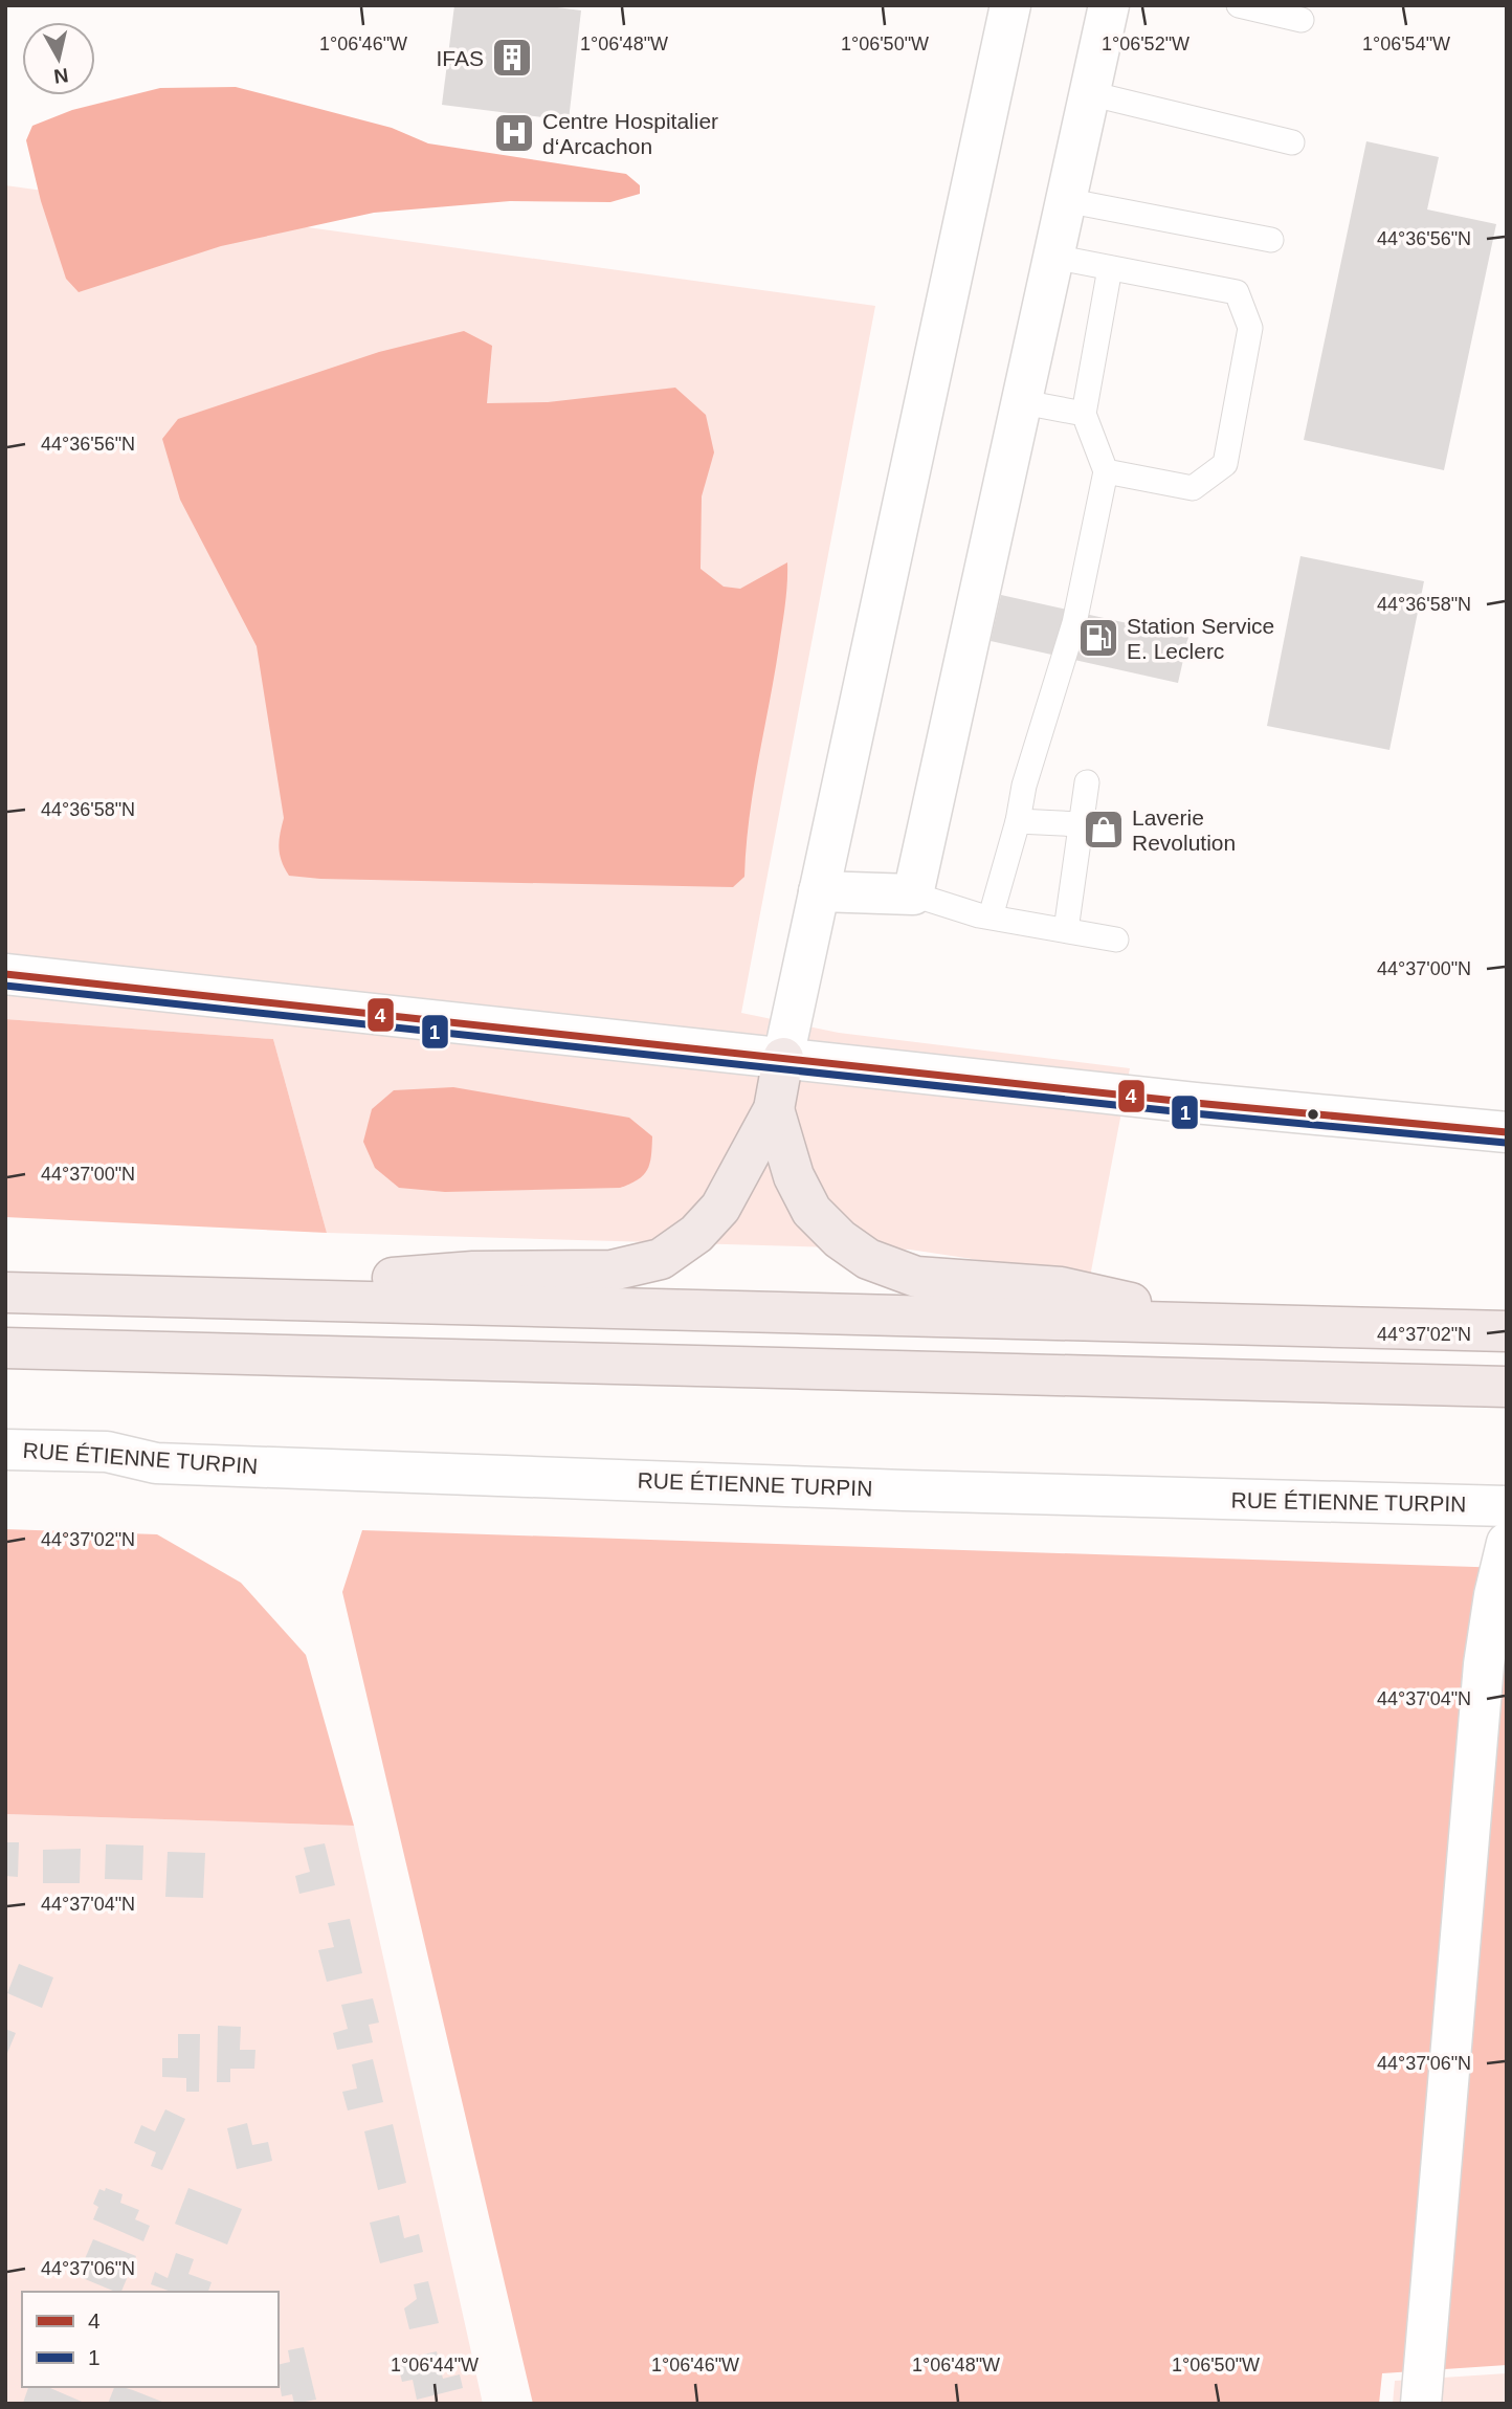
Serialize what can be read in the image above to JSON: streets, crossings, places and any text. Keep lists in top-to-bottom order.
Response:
{
  "streets": {
    "street": ["RUE ÉTIENNE TURPIN"]
  },
  "places": {
    "building": ["IFAS"],
    "hospital": ["Centre Hospitalier d‘Arcachon"],
    "fuel station": ["Station Service E. Leclerc"],
    "shop": ["Laverie Revolution"]
  },
  "lines": ["transit line 4", "transit line 1"],
  "legend": ["4", "1"],
  "north": "bottom",
  "coordinates": [
    "1°06'46\"W",
    "1°06'48\"W",
    "1°06'50\"W",
    "1°06'52\"W",
    "1°06'54\"W",
    "44°36'56\"N",
    "44°36'58\"N",
    "44°37'00\"N",
    "44°37'02\"N",
    "44°37'04\"N",
    "44°37'06\"N",
    "1°06'44\"W"
  ]
}
